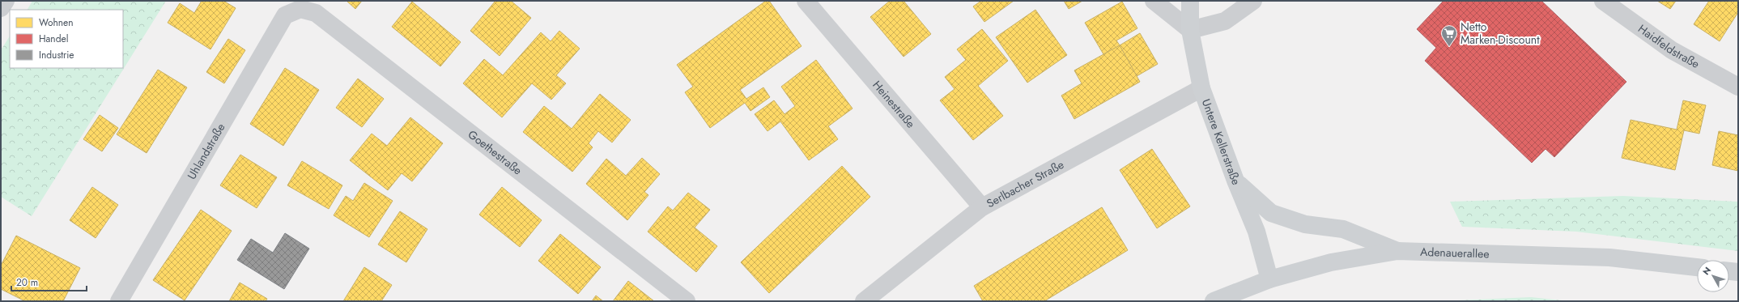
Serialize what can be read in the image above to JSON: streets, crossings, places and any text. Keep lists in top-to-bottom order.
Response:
{
  "streets": {
    "main road": ["Untere Kellerstraße", "Adenauerallee"],
    "street": [
      "Haidfeldstraße",
      "Heinestraße",
      "Uhlandstraße",
      "Goethestraße",
      "Serlbacher Straße"
    ]
  },
  "crossings": [
    ["Heinestraße", "Serlbacher Straße"],
    ["Untere Kellerstraße", "Serlbacher Straße"],
    ["Untere Kellerstraße", "Adenauerallee"],
    ["Uhlandstraße", "Goethestraße"]
  ],
  "places": {
    "supermarket": ["Netto Marken-Discount"]
  },
  "legend": ["Wohnen", "Handel", "Industrie"],
  "scale_bar": "20 m",
  "north": "top left"
}
